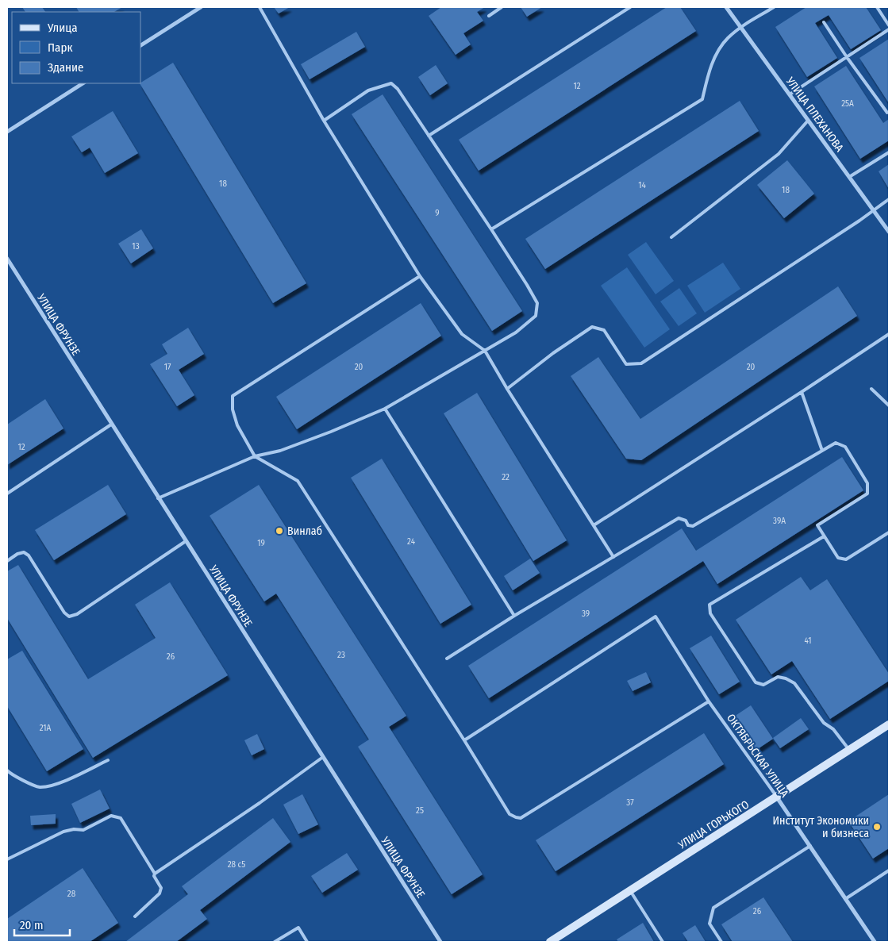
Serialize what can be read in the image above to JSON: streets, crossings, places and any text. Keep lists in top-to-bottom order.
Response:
{
  "streets": {
    "main road": ["УЛИЦА ГОРЬКОГО"],
    "street": ["УЛИЦА ПЛЕХАНОВА", "УЛИЦА ФРУНЗЕ", "ОКТЯБРЬСКАЯ УЛИЦА"]
  },
  "crossings": [
    ["ОКТЯБРЬСКАЯ УЛИЦА", "УЛИЦА ГОРЬКОГО"]
  ],
  "places": ["Винлаб", "Институт Экономики и бизнеса"],
  "house_numbers": [
    "12",
    "25А",
    "18",
    "14",
    "18",
    "9",
    "13",
    "17",
    "20",
    "20",
    "12",
    "22",
    "39А",
    "24",
    "19",
    "39",
    "41",
    "23",
    "26",
    "21А",
    "37",
    "25",
    "28 с5",
    "28",
    "26"
  ],
  "legend": ["Улица", "Парк", "Здание"],
  "scale_bar": "20 m"
}
